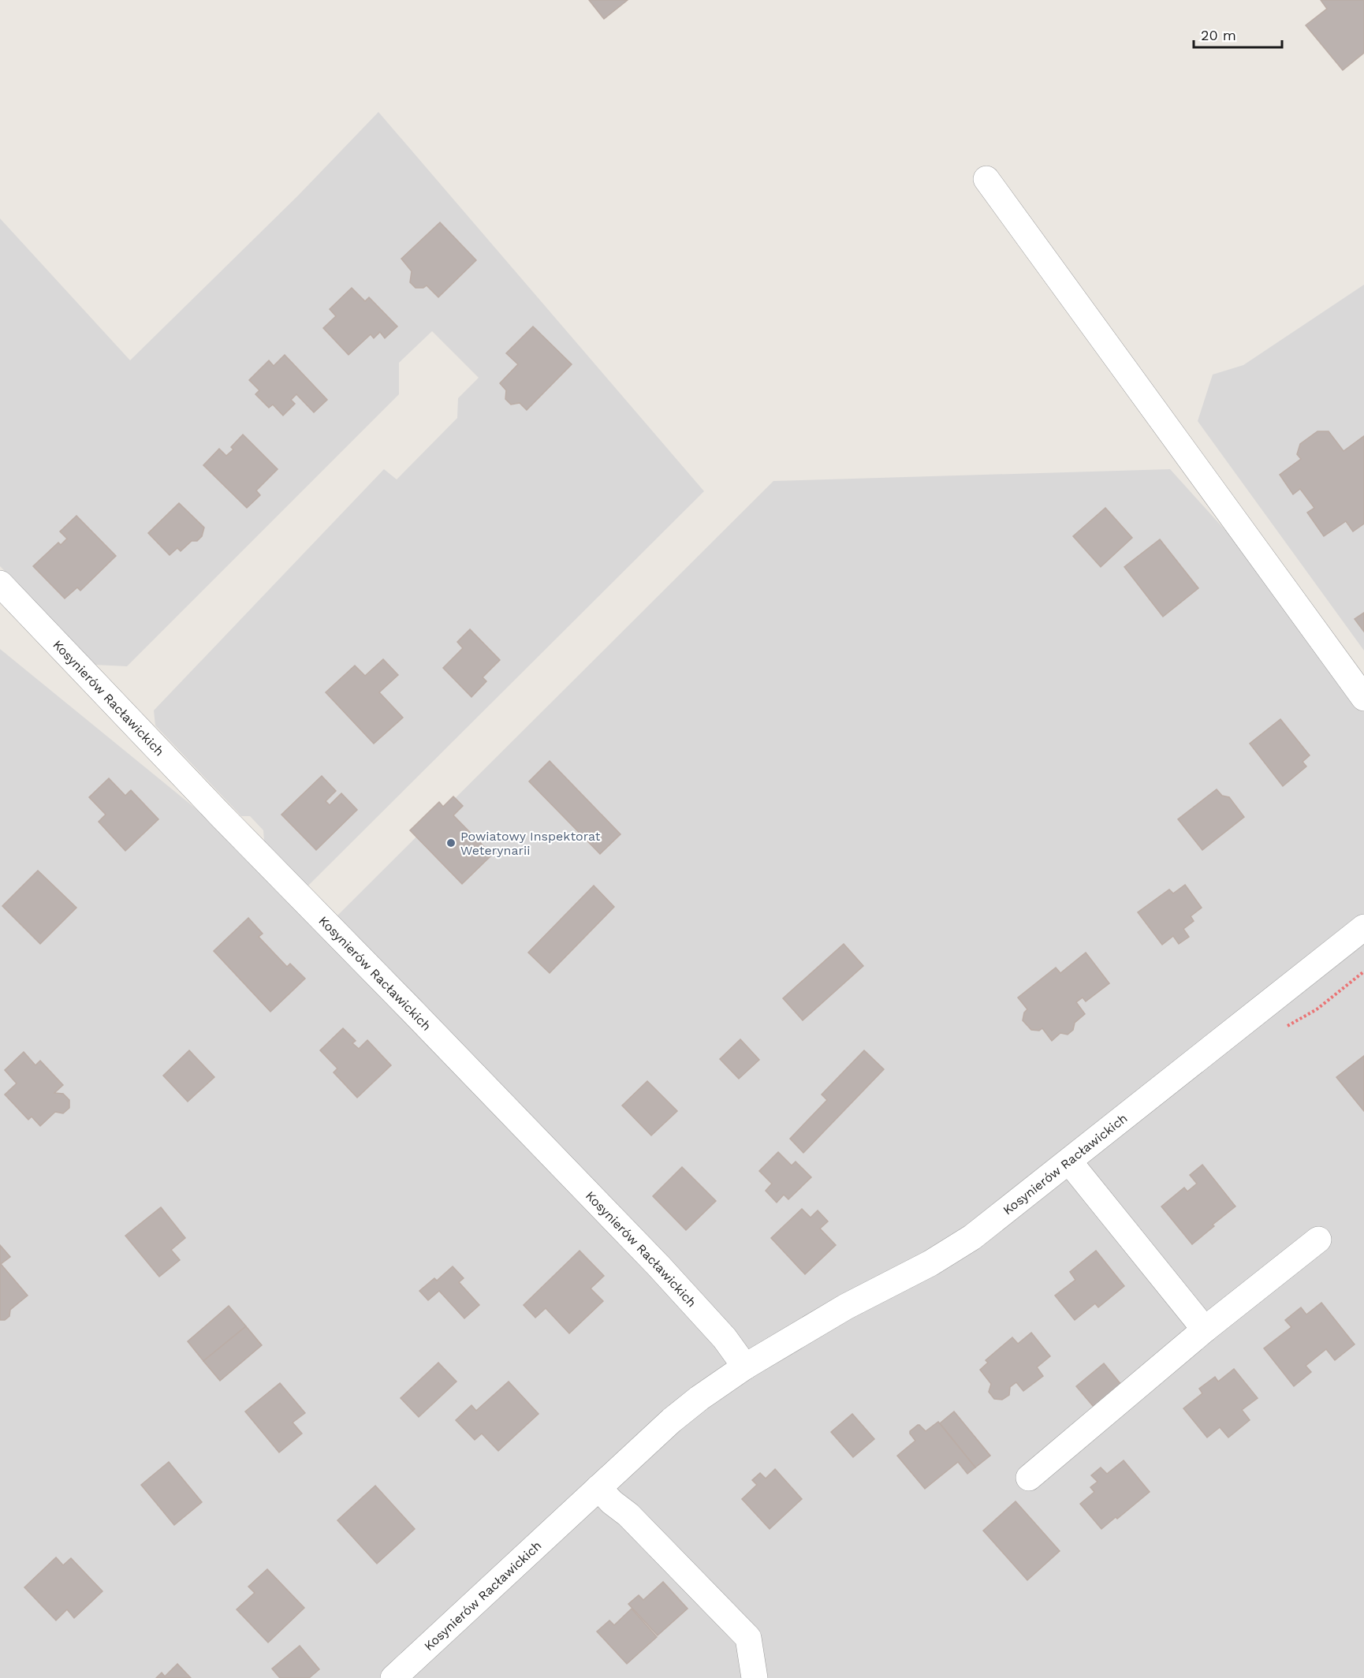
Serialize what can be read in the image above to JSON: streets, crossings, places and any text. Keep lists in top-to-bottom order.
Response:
{
  "streets": {
    "street": ["Kosynierów Racławickich"]
  },
  "places": ["Powiatowy Inspektorat Weterynarii"],
  "scale_bar": "20 m"
}
